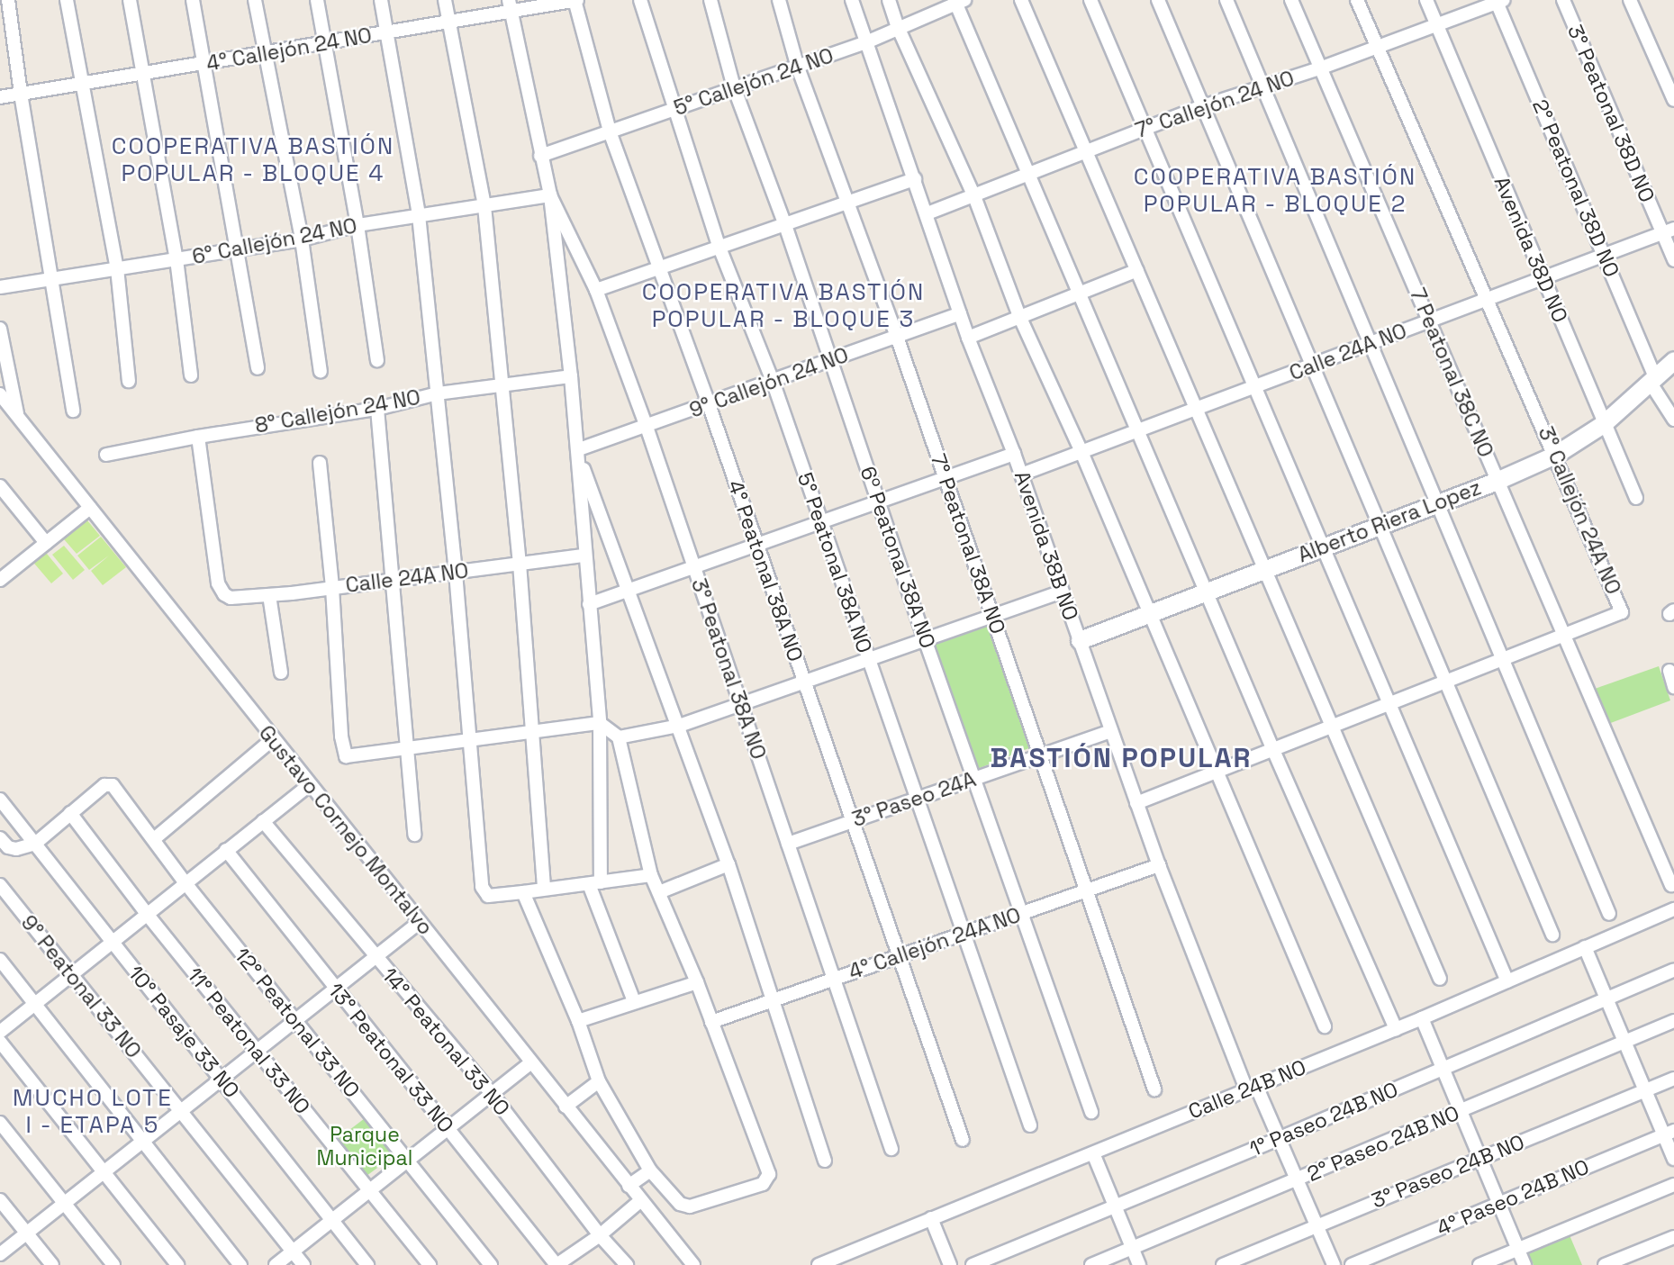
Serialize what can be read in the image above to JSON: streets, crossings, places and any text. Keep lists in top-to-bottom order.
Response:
{
  "streets": {
    "main road": ["Alberto Riera Lopez"],
    "street": [
      "4° Callejón 24 NO",
      "5° Callejón 24 NO",
      "7° Callejón 24 NO",
      "3° Peatonal 38D NO",
      "2° Peatonal 38D NO",
      "6° Callejón 24 NO",
      "Avenida 38D NO",
      "Calle 24A NO",
      "7 Peatonal 38C NO",
      "9° Callejón 24 NO",
      "8° Callejón 24 NO",
      "3° Callejón 24A NO",
      "7° Peatonal 38A NO",
      "Avenida 38B NO",
      "6º Peatonal 38A NO",
      "5° Peatonal 38A NO",
      "4° Peatonal 38A NO",
      "3° Peatonal 38A NO",
      "3° Paseo 24A",
      "Gustavo Cornejo Montalvo",
      "4° Callejón 24A NO",
      "9° Peatonal 33 NO",
      "12° Peatonal 33 NO",
      "10° Pasaje 33 NO",
      "11° Peatonal 33 NO",
      "14° Peatonal 33 NO",
      "13° Peatonal 33 NO",
      "Calle 24B NO",
      "1° Paseo 24B NO",
      "2° Paseo 24B NO",
      "3° Paseo 24B NO",
      "4° Paseo 24B NO"
    ]
  },
  "crossings": [
    ["4° Callejón 24 NO", "4° Peatonal 38A NO"],
    ["4° Callejón 24 NO", "3° Peatonal 38A NO"],
    ["5° Callejón 24 NO", "7° Peatonal 38A NO"],
    ["5° Callejón 24 NO", "Avenida 38B NO"],
    ["5° Callejón 24 NO", "6º Peatonal 38A NO"],
    ["5° Callejón 24 NO", "5° Peatonal 38A NO"],
    ["5° Callejón 24 NO", "4° Peatonal 38A NO"],
    ["5° Callejón 24 NO", "3° Peatonal 38A NO"],
    ["7° Callejón 24 NO", "2° Peatonal 38D NO"],
    ["7° Callejón 24 NO", "Avenida 38D NO"],
    ["7° Callejón 24 NO", "7 Peatonal 38C NO"],
    ["7° Callejón 24 NO", "3° Callejón 24A NO"],
    ["7° Callejón 24 NO", "Avenida 38B NO"],
    ["3° Peatonal 38D NO", "Calle 24A NO"],
    ["2° Peatonal 38D NO", "Calle 24A NO"],
    ["2° Peatonal 38D NO", "Alberto Riera Lopez"],
    ["6° Callejón 24 NO", "3° Peatonal 38A NO"],
    ["Avenida 38D NO", "Calle 24A NO"],
    ["Avenida 38D NO", "Alberto Riera Lopez"],
    ["Calle 24A NO", "7 Peatonal 38C NO"],
    ["Calle 24A NO", "8° Callejón 24 NO"],
    ["Calle 24A NO", "3° Callejón 24A NO"],
    ["Calle 24A NO", "Avenida 38B NO"],
    ["Calle 24A NO", "3° Peatonal 38A NO"],
    ["7 Peatonal 38C NO", "3° Callejón 24A NO"],
    ["7 Peatonal 38C NO", "Alberto Riera Lopez"],
    ["9° Callejón 24 NO", "7° Peatonal 38A NO"],
    ["9° Callejón 24 NO", "Avenida 38B NO"],
    ["9° Callejón 24 NO", "6º Peatonal 38A NO"],
    ["9° Callejón 24 NO", "5° Peatonal 38A NO"],
    ["9° Callejón 24 NO", "4° Peatonal 38A NO"],
    ["9° Callejón 24 NO", "3° Peatonal 38A NO"],
    ["8° Callejón 24 NO", "3° Peatonal 38A NO"],
    ["3° Callejón 24A NO", "Alberto Riera Lopez"],
    ["3° Callejón 24A NO", "Avenida 38B NO"],
    ["Alberto Riera Lopez", "Avenida 38B NO"],
    ["7° Peatonal 38A NO", "3° Paseo 24A"],
    ["7° Peatonal 38A NO", "4° Callejón 24A NO"],
    ["Avenida 38B NO", "3° Paseo 24A"],
    ["Avenida 38B NO", "4° Callejón 24A NO"],
    ["Avenida 38B NO", "Calle 24B NO"],
    ["Avenida 38B NO", "1° Paseo 24B NO"],
    ["Avenida 38B NO", "2° Paseo 24B NO"],
    ["Avenida 38B NO", "3° Paseo 24B NO"],
    ["6º Peatonal 38A NO", "3° Paseo 24A"],
    ["6º Peatonal 38A NO", "4° Callejón 24A NO"],
    ["5° Peatonal 38A NO", "3° Paseo 24A"],
    ["5° Peatonal 38A NO", "4° Callejón 24A NO"],
    ["4° Peatonal 38A NO", "3° Paseo 24A"],
    ["4° Peatonal 38A NO", "4° Callejón 24A NO"],
    ["3° Peatonal 38A NO", "3° Paseo 24A"],
    ["3° Peatonal 38A NO", "4° Callejón 24A NO"],
    ["12° Peatonal 33 NO", "11° Peatonal 33 NO"]
  ],
  "districts": [
    "COOPERATIVA BASTIÓN POPULAR - BLOQUE 4",
    "COOPERATIVA BASTIÓN POPULAR - BLOQUE 2",
    "COOPERATIVA BASTIÓN POPULAR - BLOQUE 3",
    "BASTIÓN POPULAR",
    "MUCHO LOTE I - ETAPA 5"
  ],
  "parks": ["Parque Municipal"]
}
